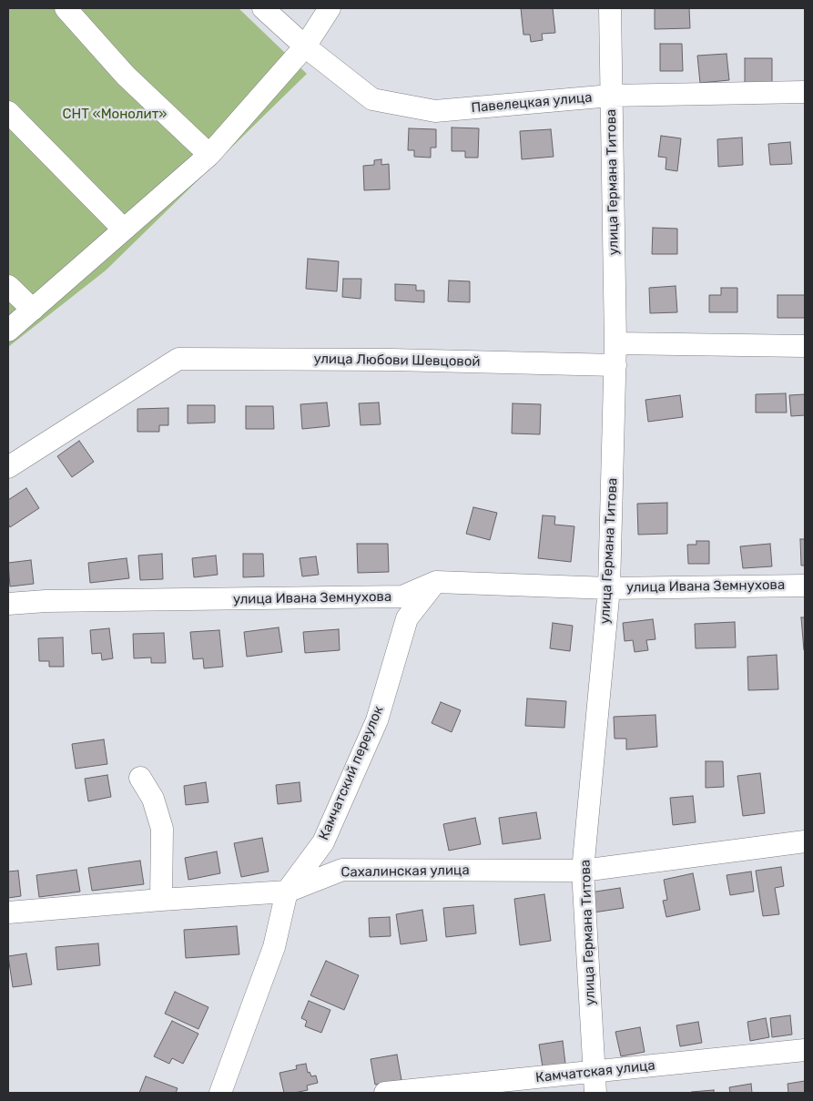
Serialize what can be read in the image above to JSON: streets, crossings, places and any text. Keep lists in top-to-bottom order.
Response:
{
  "streets": {
    "street": [
      "Павелецкая улица",
      "улица Германа Титова",
      "улица Любови Шевцовой",
      "улица Ивана Земнухова",
      "Камчатский переулок",
      "Сахалинская улица",
      "Камчатская улица"
    ]
  },
  "crossings": [
    ["Павелецкая улица", "улица Германа Титова"],
    ["улица Германа Титова", "улица Любови Шевцовой"],
    ["улица Германа Титова", "улица Ивана Земнухова"],
    ["улица Германа Титова", "Сахалинская улица"],
    ["улица Германа Титова", "Камчатская улица"],
    ["улица Ивана Земнухова", "Камчатский переулок"],
    ["Камчатский переулок", "Сахалинская улица"]
  ],
  "parks": ["СНТ «Монолит»"]
}
